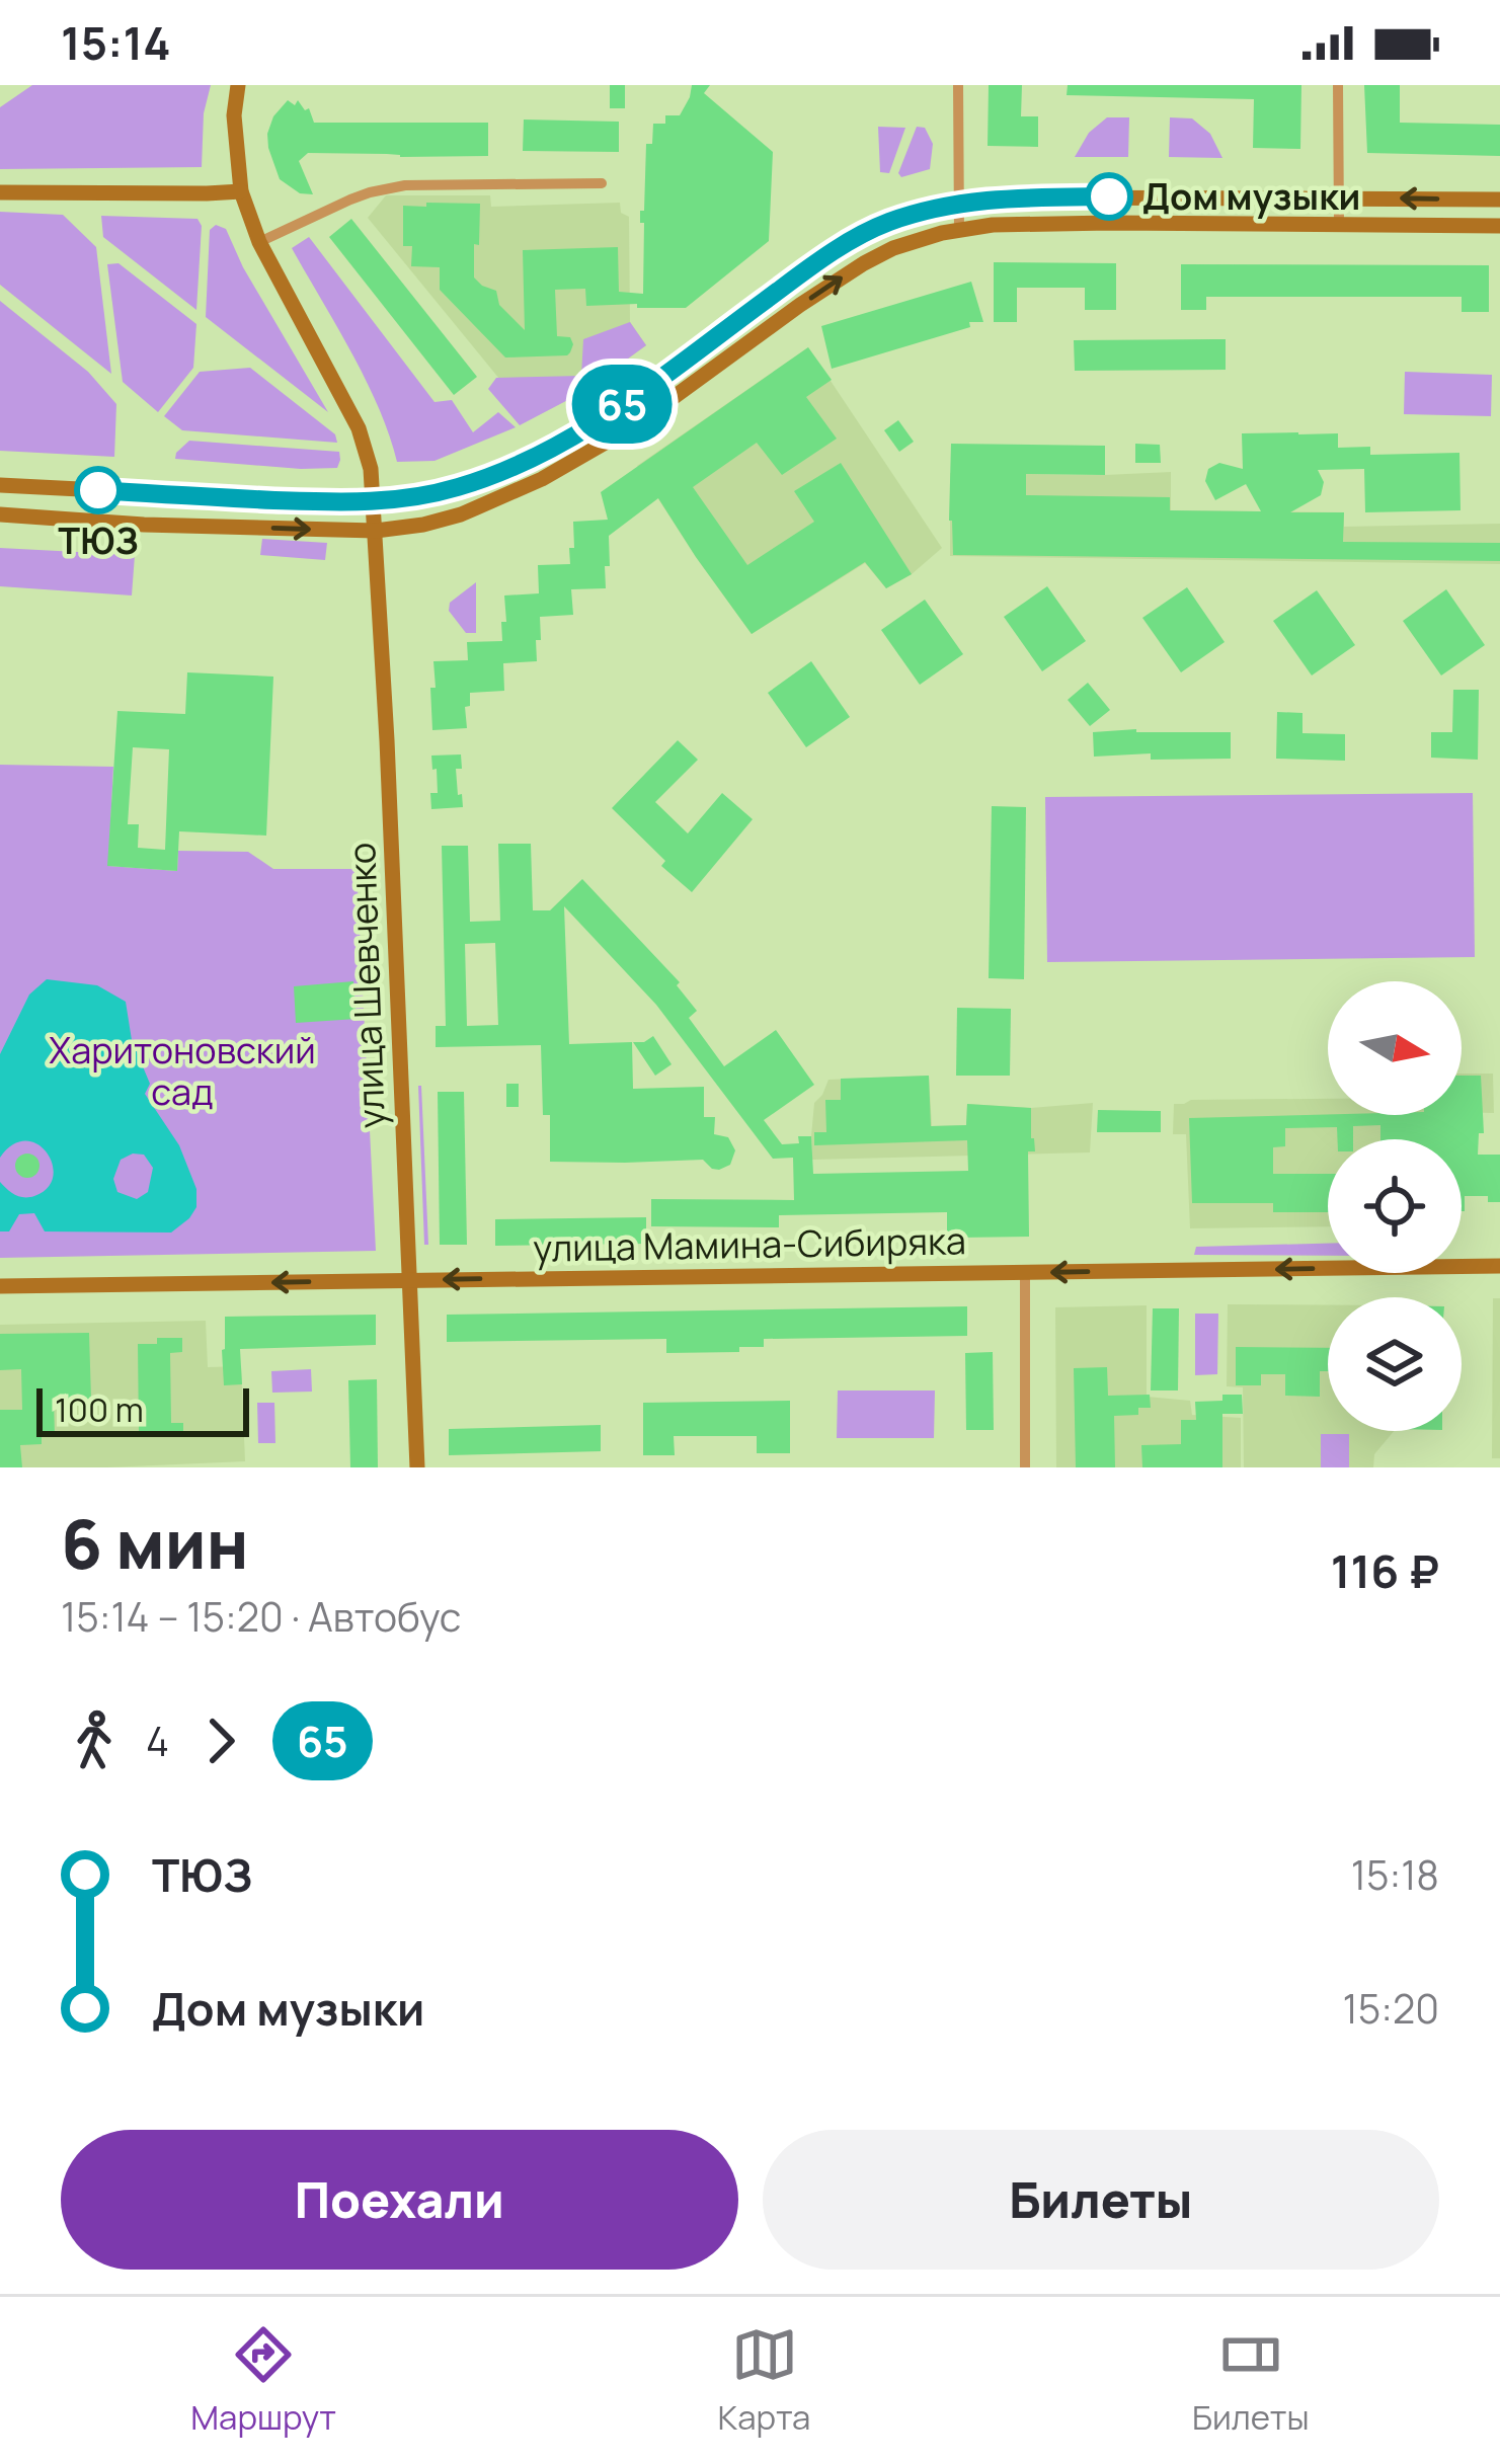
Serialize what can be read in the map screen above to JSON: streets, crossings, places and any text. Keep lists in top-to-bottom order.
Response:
{
  "streets": {
    "main road": ["улица Шевченко", "улица Мамина-Сибиряка"]
  },
  "crossings": [
    ["улица Шевченко", "улица Мамина-Сибиряка"]
  ],
  "one_way": ["улица Мамина-Сибиряка"],
  "parks": ["Харитоновский сад"],
  "places": ["Дом музыки", "ТЮЗ"],
  "lines": ["bus line 65"],
  "scale_bar": "100 m",
  "north": "right",
  "page": {
    "status": "15:14",
    "on_map": "65",
    "scale": "100 m",
    "heading": ["6 мин", "15:14 – 15:20 · Автобус", "116 ₽"],
    "legs": ["4", "65"],
    "list": [
      {
        "name": "ТЮЗ",
        "value": "15:18"
      },
      {
        "name": "Дом музыки",
        "value": "15:20"
      }
    ],
    "buttons": ["Поехали", "Билеты"],
    "tabs": ["Маршрут", "Карта", "Билеты"]
  }
}
